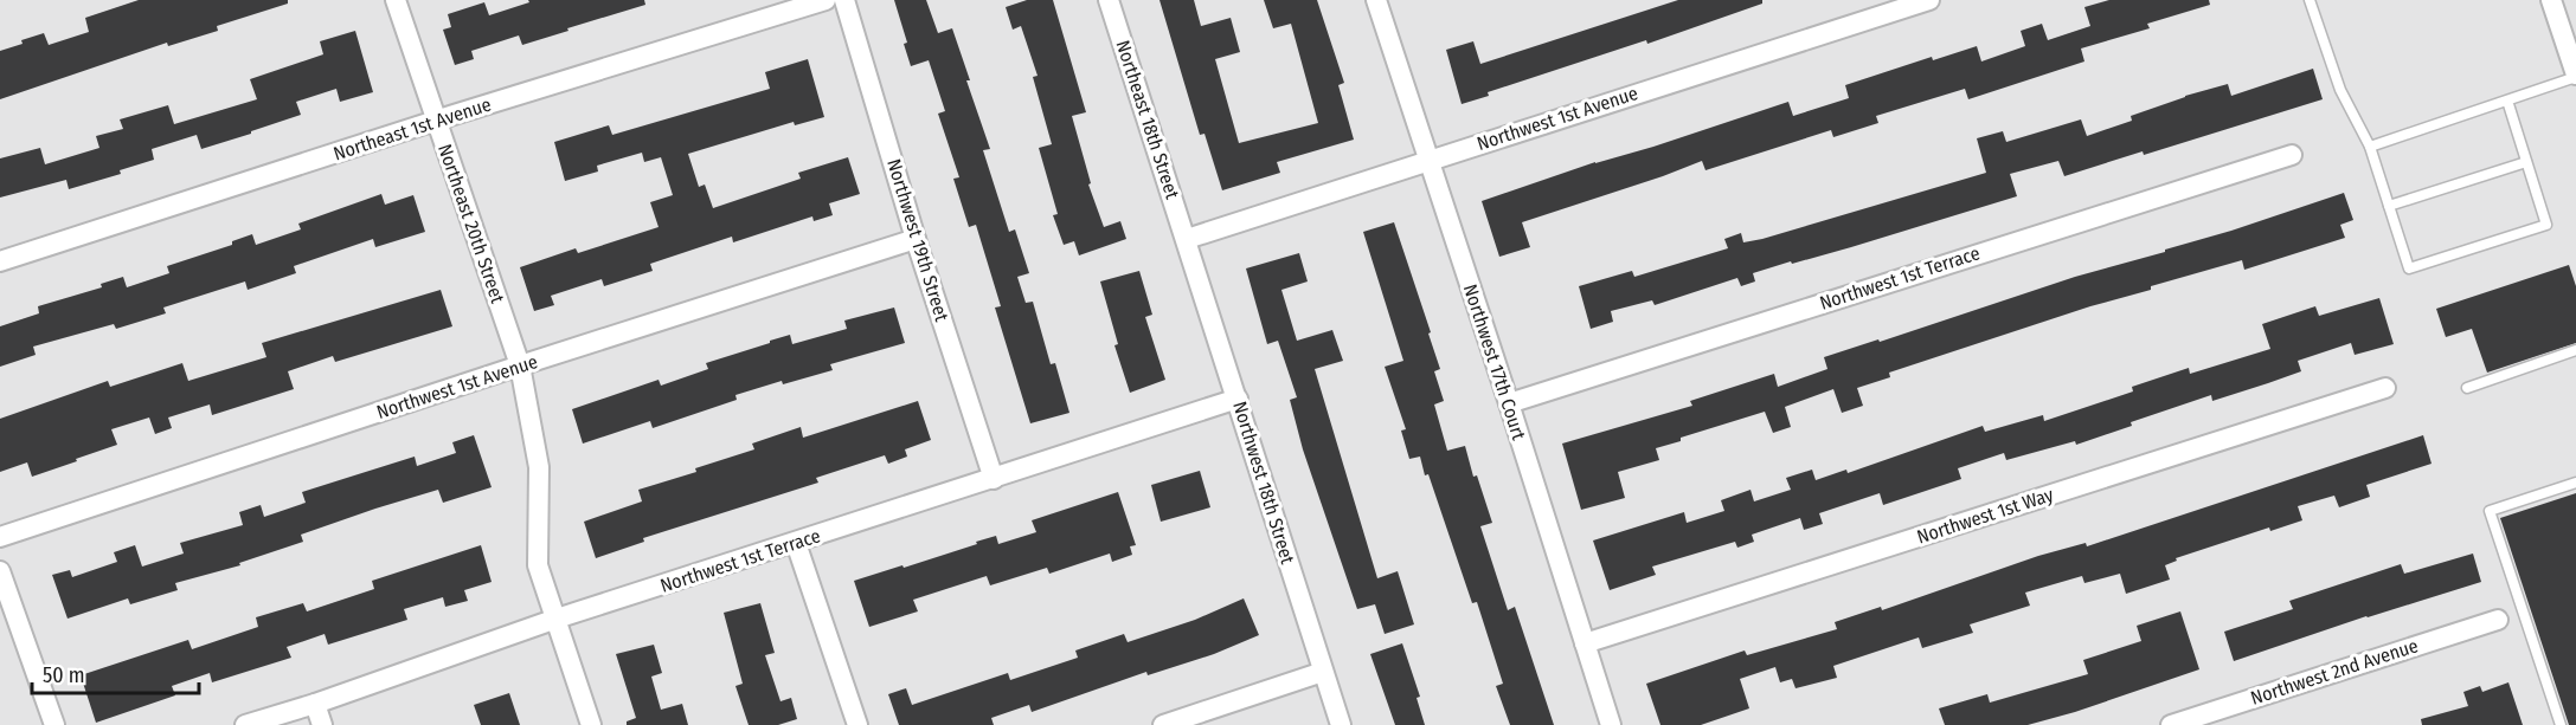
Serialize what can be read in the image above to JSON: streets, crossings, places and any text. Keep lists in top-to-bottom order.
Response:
{
  "streets": {
    "street": [
      "Northwest 1st Avenue",
      "Northeast 18th Street",
      "Northeast 1st Avenue",
      "Northeast 20th Street",
      "Northwest 19th Street",
      "Northwest 1st Terrace",
      "Northwest 17th Court",
      "Northwest 18th Street",
      "Northwest 1st Way",
      "Northwest 2nd Avenue"
    ]
  },
  "crossings": [
    ["Northwest 1st Avenue", "Northeast 18th Street"],
    ["Northwest 1st Avenue", "Northeast 20th Street"],
    ["Northwest 1st Avenue", "Northwest 19th Street"],
    ["Northwest 1st Avenue", "Northwest 17th Court"],
    ["Northwest 1st Avenue", "Northwest 18th Street"],
    ["Northeast 18th Street", "Northwest 18th Street"],
    ["Northeast 1st Avenue", "Northeast 20th Street"],
    ["Northeast 20th Street", "Northwest 1st Terrace"],
    ["Northwest 19th Street", "Northwest 1st Terrace"],
    ["Northwest 1st Terrace", "Northwest 17th Court"],
    ["Northwest 1st Terrace", "Northwest 18th Street"],
    ["Northwest 17th Court", "Northwest 1st Way"]
  ],
  "scale_bar": "50 m"
}
